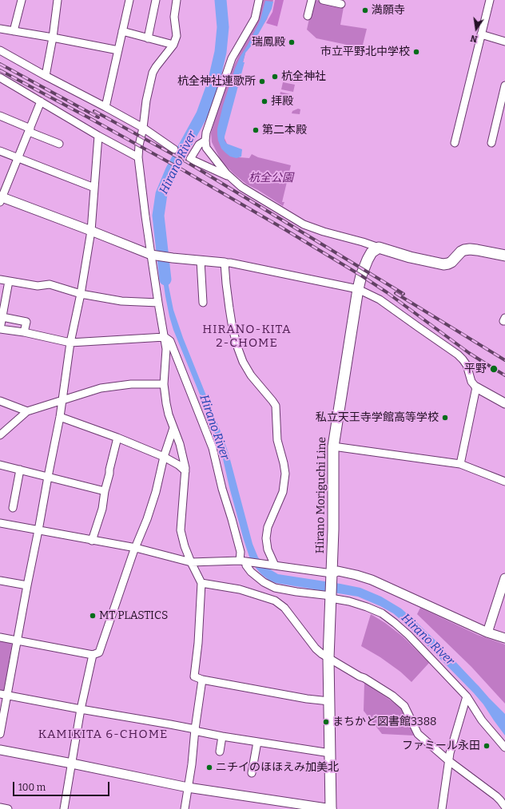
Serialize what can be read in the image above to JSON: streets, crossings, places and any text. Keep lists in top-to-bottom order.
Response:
{
  "streets": {
    "main road": ["Hirano Moriguchi Line"]
  },
  "districts": ["HIRANO-KITA 2-CHOME", "KAMIKITA 6-CHOME"],
  "water": ["Hirano River"],
  "parks": ["杭全公園"],
  "places": [
    "満願寺",
    "瑞鳳殿",
    "市立平野北中学校",
    "杭全神社",
    "杭全神社連歌所",
    "拝殿",
    "第二本殿",
    "平野",
    "私立天王寺学館高等学校",
    "MT PLASTICS",
    "まちかど図書館3388",
    "ファミール永田",
    "ニチイのほほえみ加美北"
  ],
  "scale_bar": "100 m",
  "north": "bottom"
}
